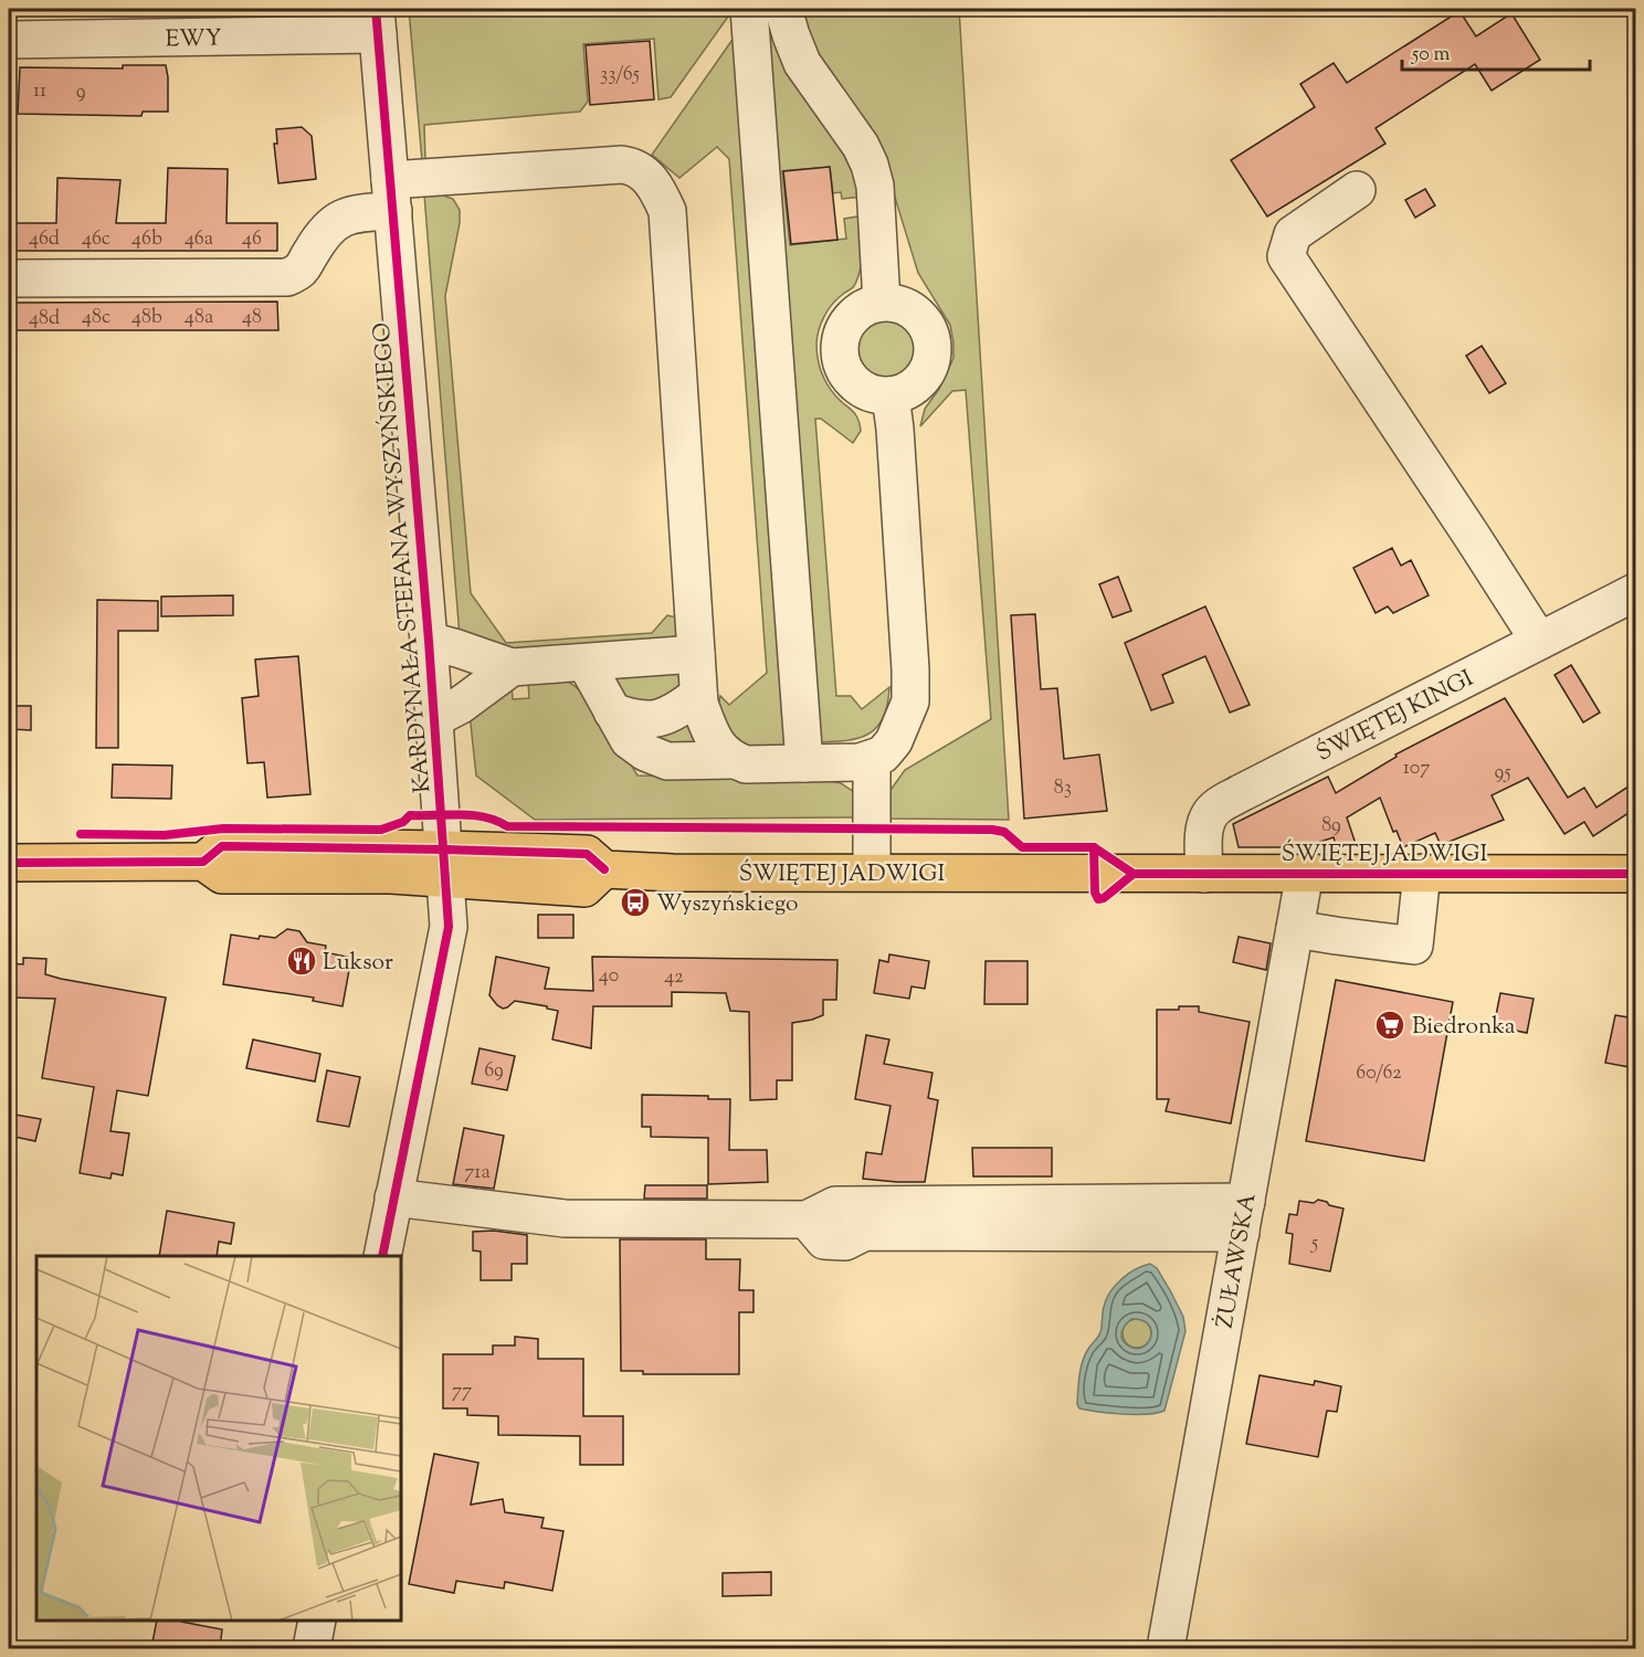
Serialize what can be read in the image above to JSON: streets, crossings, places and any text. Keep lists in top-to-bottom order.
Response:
{
  "streets": {
    "main road": ["ŚWIĘTEJ JADWIGI"],
    "street": [
      "EWY",
      "KARDYNAŁA STEFANA WYSZYŃSKIEGO",
      "ŚWIĘTEJ KINGI",
      "ŻUŁAWSKA"
    ]
  },
  "crossings": [
    ["EWY", "KARDYNAŁA STEFANA WYSZYŃSKIEGO"],
    ["KARDYNAŁA STEFANA WYSZYŃSKIEGO", "ŚWIĘTEJ JADWIGI"],
    ["ŚWIĘTEJ KINGI", "ŚWIĘTEJ JADWIGI"],
    ["ŚWIĘTEJ JADWIGI", "ŻUŁAWSKA"]
  ],
  "places": {
    "bus stop": ["Wyszyńskiego"],
    "restaurant": ["Luksor"],
    "supermarket": ["Biedronka"]
  },
  "house_numbers": [
    "33/65",
    "11",
    "9",
    "46d",
    "46c",
    "46b",
    "46a",
    "46",
    "48c",
    "48b",
    "48a",
    "48",
    "48d",
    "107",
    "95",
    "83",
    "89",
    "40",
    "42",
    "69",
    "60/62",
    "71a",
    "5",
    "77"
  ],
  "scale_bar": "50 m"
}
